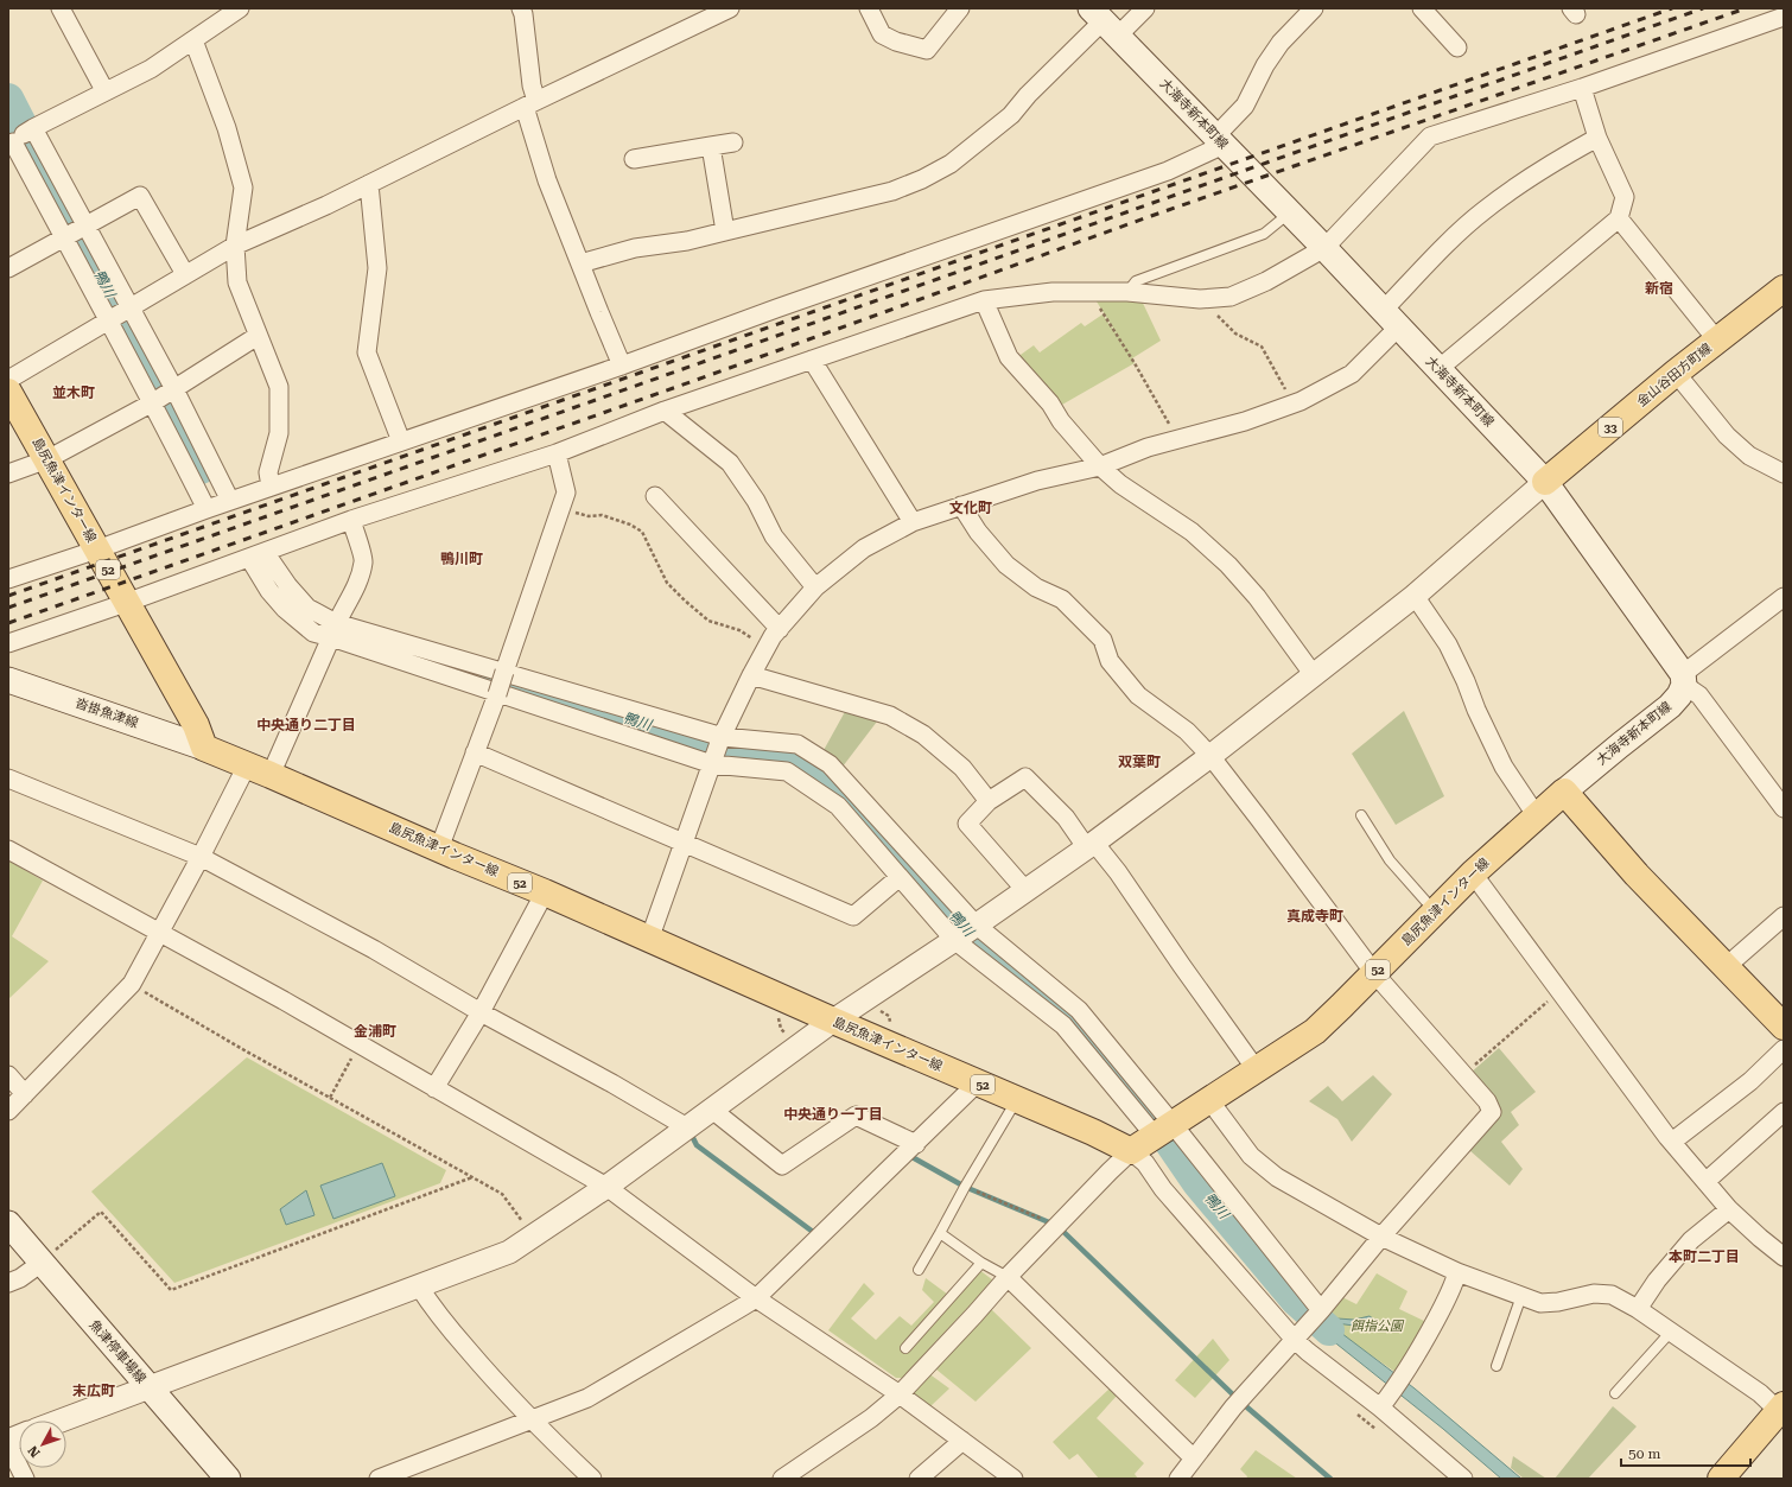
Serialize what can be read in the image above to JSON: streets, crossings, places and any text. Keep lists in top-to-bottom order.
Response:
{
  "streets": {
    "main road": [
      "大海寺新本町線",
      "金山谷田方町線",
      "33",
      "島尻魚津インター線",
      "52",
      "沓掛魚津線",
      "魚津停車場線"
    ]
  },
  "crossings": [
    ["大海寺新本町線", "金山谷田方町線"],
    ["大海寺新本町線", "島尻魚津インター線"],
    ["島尻魚津インター線", "沓掛魚津線"]
  ],
  "districts": [
    "新宿",
    "並木町",
    "文化町",
    "鴨川町",
    "中央通り二丁目",
    "双葉町",
    "真成寺町",
    "金浦町",
    "中央通り一丁目",
    "本町二丁目",
    "末広町"
  ],
  "water": ["鴨川"],
  "parks": ["餌指公園"],
  "scale_bar": "50 m",
  "north": "bottom left"
}
